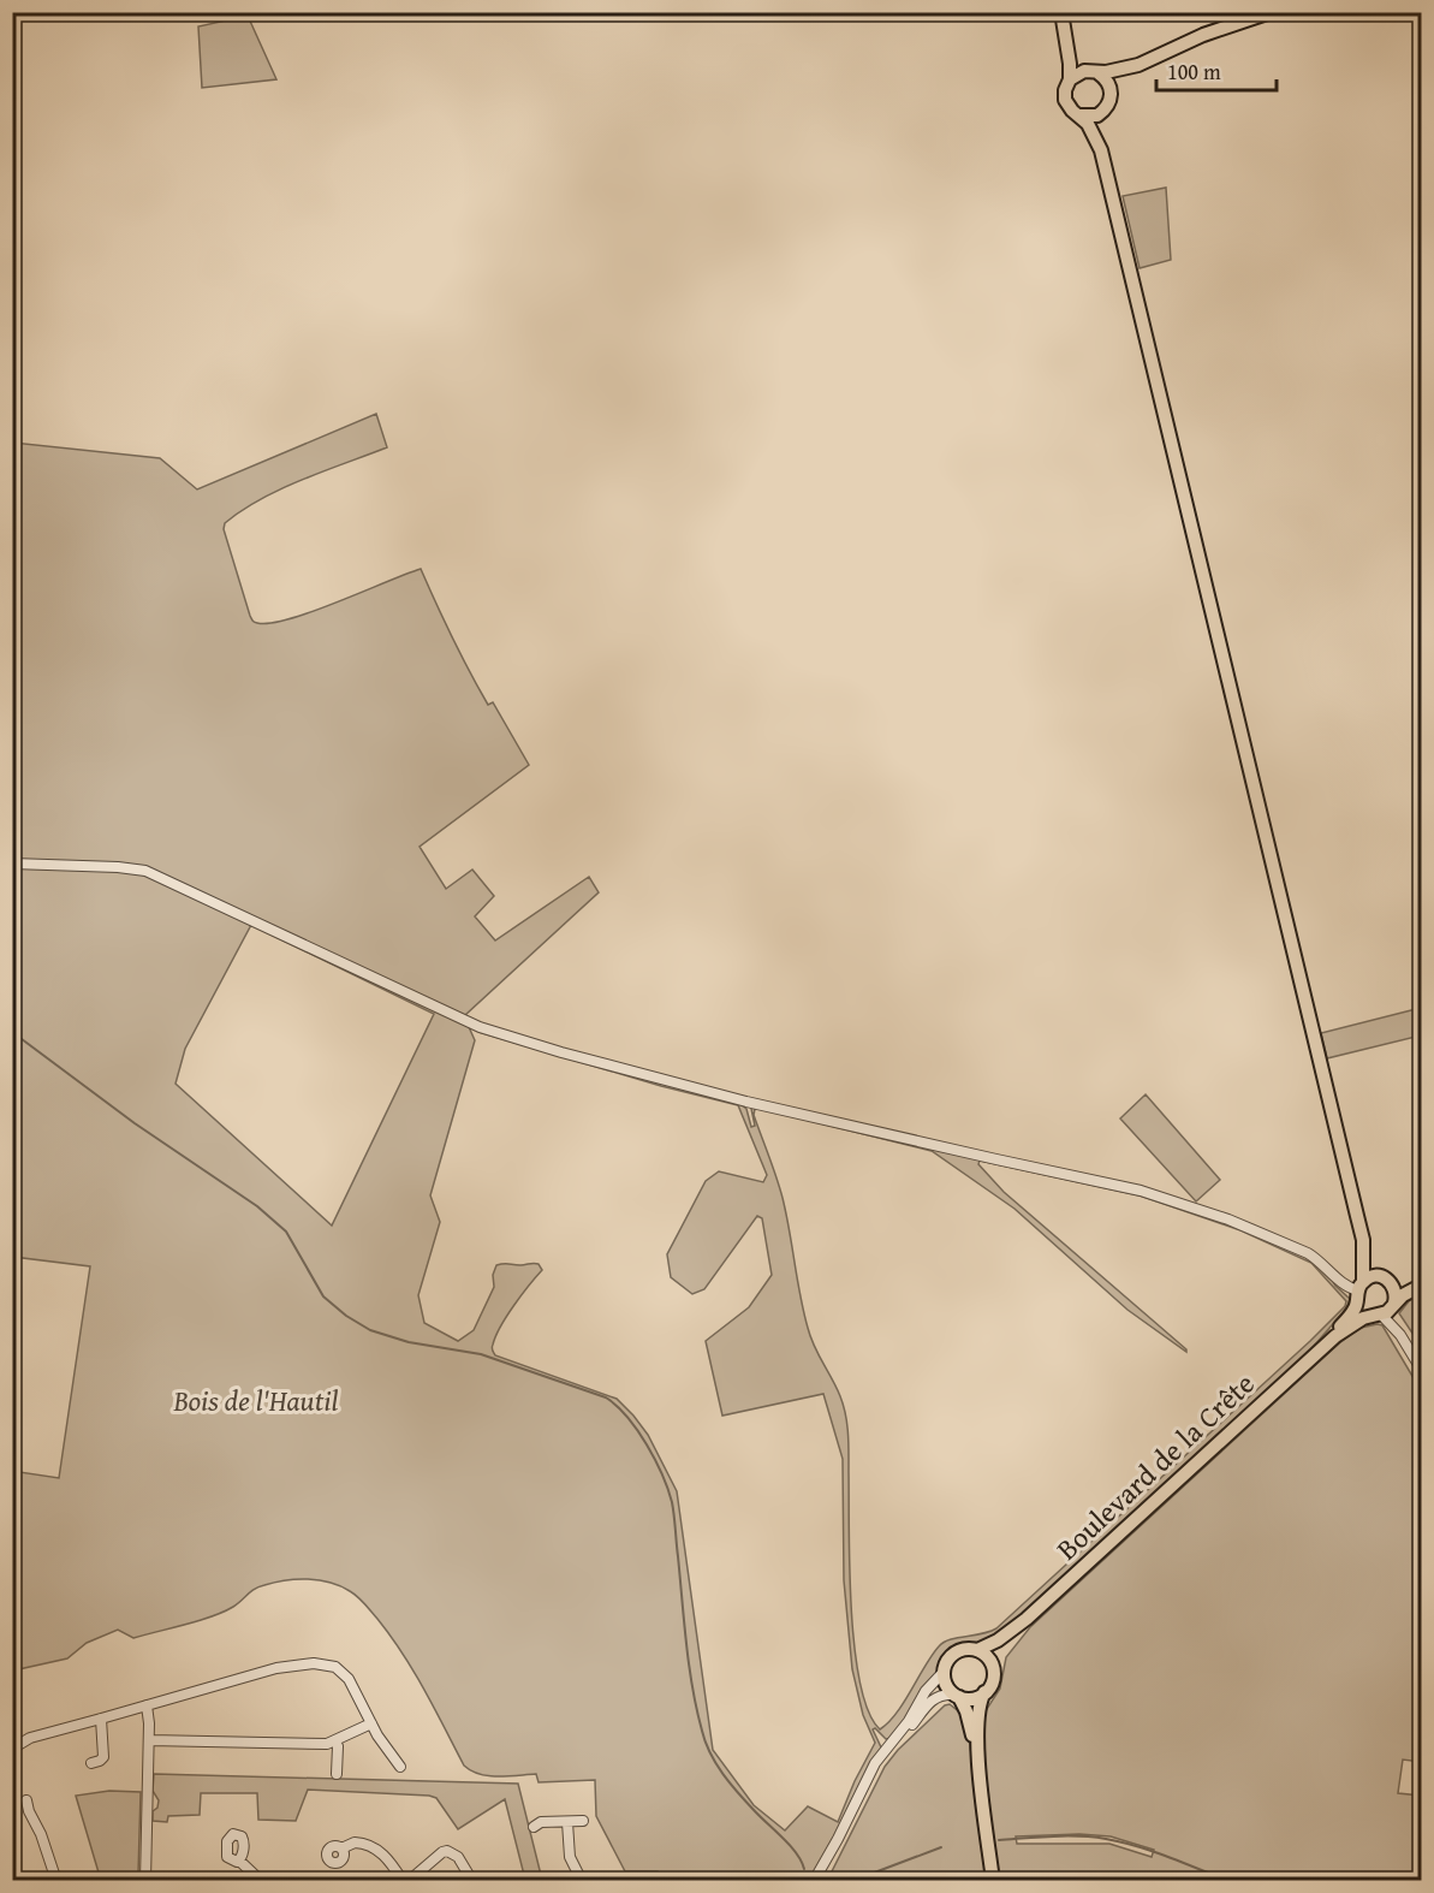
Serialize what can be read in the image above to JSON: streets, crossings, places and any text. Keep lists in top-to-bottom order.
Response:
{
  "streets": {
    "main road": ["Boulevard de la Crête"]
  },
  "parks": ["Bois de l'Hautil"],
  "scale_bar": "100 m"
}
